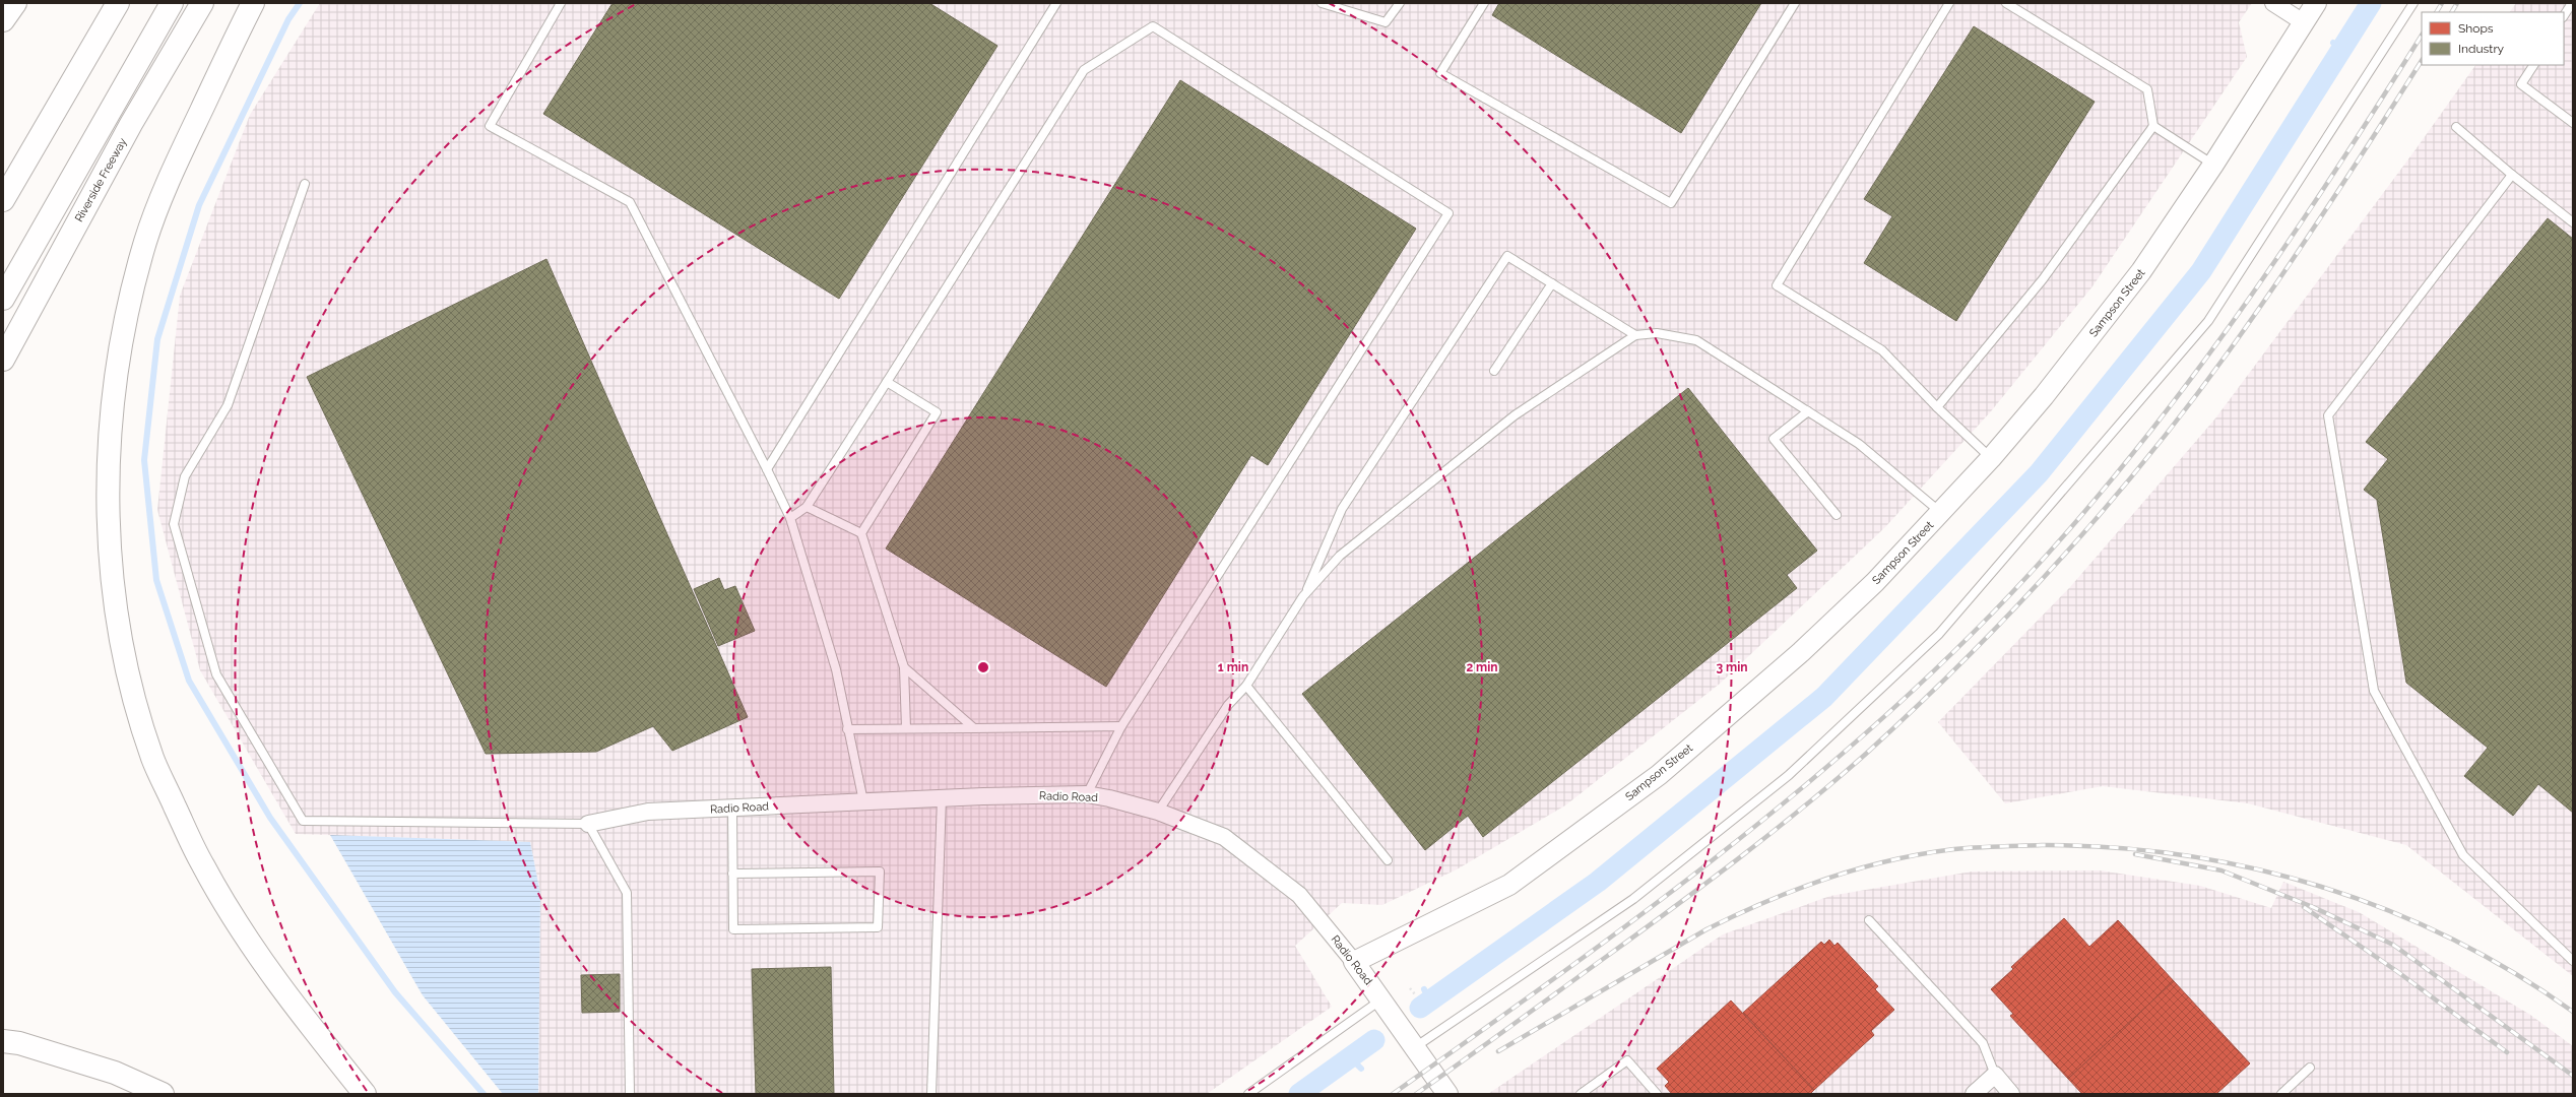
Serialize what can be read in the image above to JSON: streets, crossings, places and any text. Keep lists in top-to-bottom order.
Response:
{
  "streets": {
    "highway": ["Riverside Freeway"],
    "street": ["Sampson Street", "Radio Road"]
  },
  "crossings": [
    ["Sampson Street", "Radio Road"]
  ],
  "legend": ["Shops", "Industry"],
  "rings": ["1 min", "2 min", "3 min"]
}
